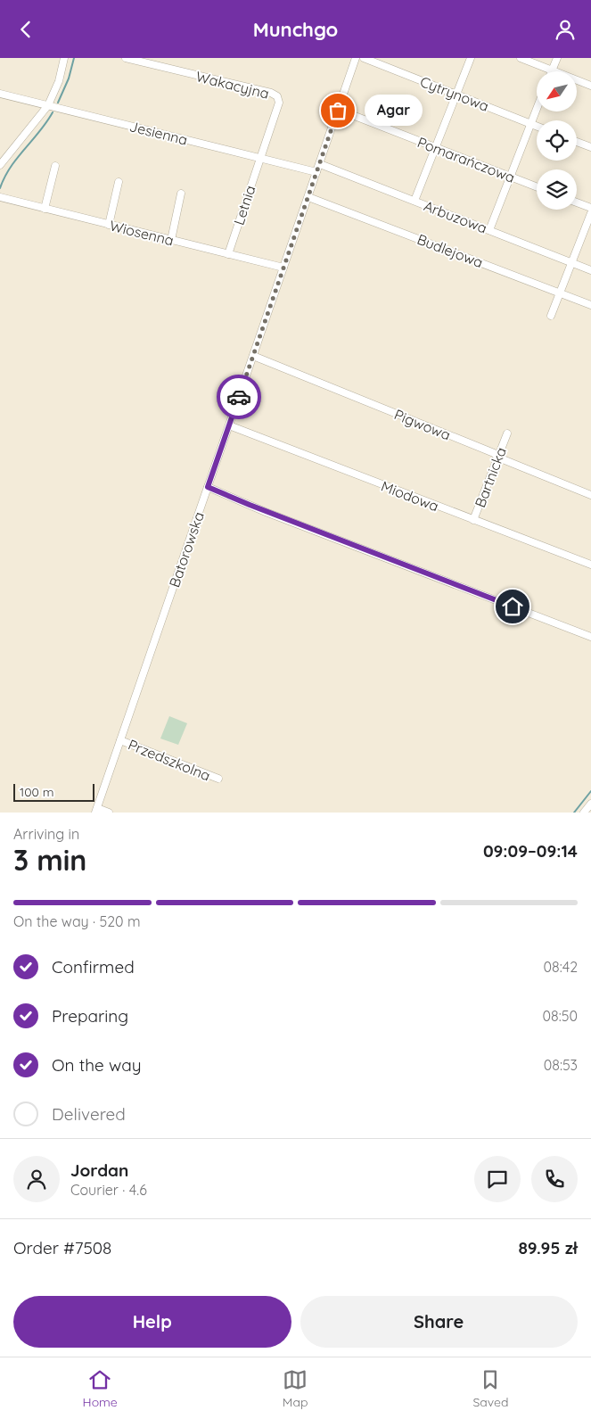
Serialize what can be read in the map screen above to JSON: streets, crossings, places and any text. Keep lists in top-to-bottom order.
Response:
{
  "streets": {
    "street": [
      "Wakacyjna",
      "Cytrynowa",
      "Jesienna",
      "Pomarańczowa",
      "Letnia",
      "Arbuzowa",
      "Wiosenna",
      "Budlejowa",
      "Pigwowa",
      "Bartnicka",
      "Miodowa",
      "Batorowska",
      "Przedszkolna"
    ]
  },
  "crossings": [
    ["Wakacyjna", "Jesienna"],
    ["Wakacyjna", "Letnia"],
    ["Jesienna", "Letnia"],
    ["Jesienna", "Batorowska"],
    ["Pomarańczowa", "Batorowska"],
    ["Letnia", "Wiosenna"],
    ["Arbuzowa", "Batorowska"],
    ["Wiosenna", "Batorowska"],
    ["Budlejowa", "Batorowska"],
    ["Pigwowa", "Bartnicka"],
    ["Pigwowa", "Batorowska"],
    ["Bartnicka", "Miodowa"],
    ["Miodowa", "Batorowska"],
    ["Batorowska", "Przedszkolna"]
  ],
  "places": ["Agar"],
  "scale_bar": "100 m",
  "north": "bottom left",
  "page": {
    "header": "Munchgo",
    "bubble": "Agar",
    "scale": "100 m",
    "heading": ["3 min", "Arriving in", "09:09–09:14"],
    "panel": [
      "Jordan",
      "Courier · 4.6",
      "Order #7508",
      "89.95 zł"
    ],
    "bar": "On the way · 520 m",
    "list": [
      ["Confirmed", "08:42"],
      ["Preparing", "08:50"],
      ["On the way", "08:53"],
      "Delivered"
    ],
    "buttons": ["Help", "Share"],
    "tabs": ["Home", "Map", "Saved"]
  }
}
